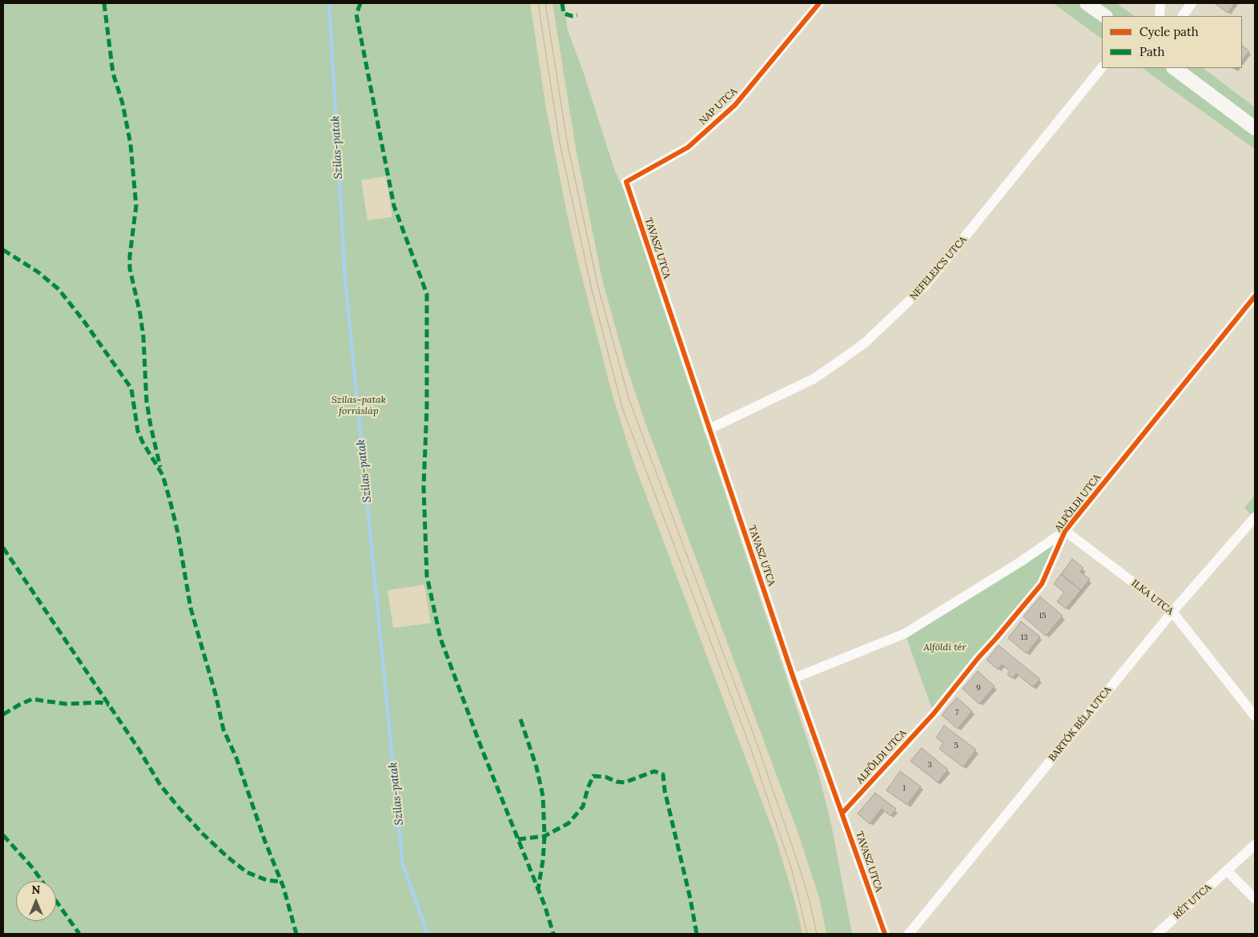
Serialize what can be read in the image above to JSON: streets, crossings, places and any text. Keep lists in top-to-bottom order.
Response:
{
  "streets": {
    "street": [
      "NAP UTCA",
      "TAVASZ UTCA",
      "NEFELEJCS UTCA",
      "ALFÖLDI UTCA",
      "ILKA UTCA",
      "BARTÓK BÉLA UTCA",
      "RÉT UTCA"
    ]
  },
  "crossings": [
    ["NAP UTCA", "TAVASZ UTCA"],
    ["TAVASZ UTCA", "NEFELEJCS UTCA"],
    ["TAVASZ UTCA", "ALFÖLDI UTCA"],
    ["ALFÖLDI UTCA", "ILKA UTCA"],
    ["ILKA UTCA", "BARTÓK BÉLA UTCA"]
  ],
  "water": ["Szilas-patak"],
  "parks": ["Szilas-patak forrásláp", "Alföldi tér"],
  "house_numbers": [
    "15",
    "13",
    "9",
    "7",
    "5",
    "3",
    "1"
  ],
  "legend": ["Cycle path", "Path"],
  "north": "top"
}
